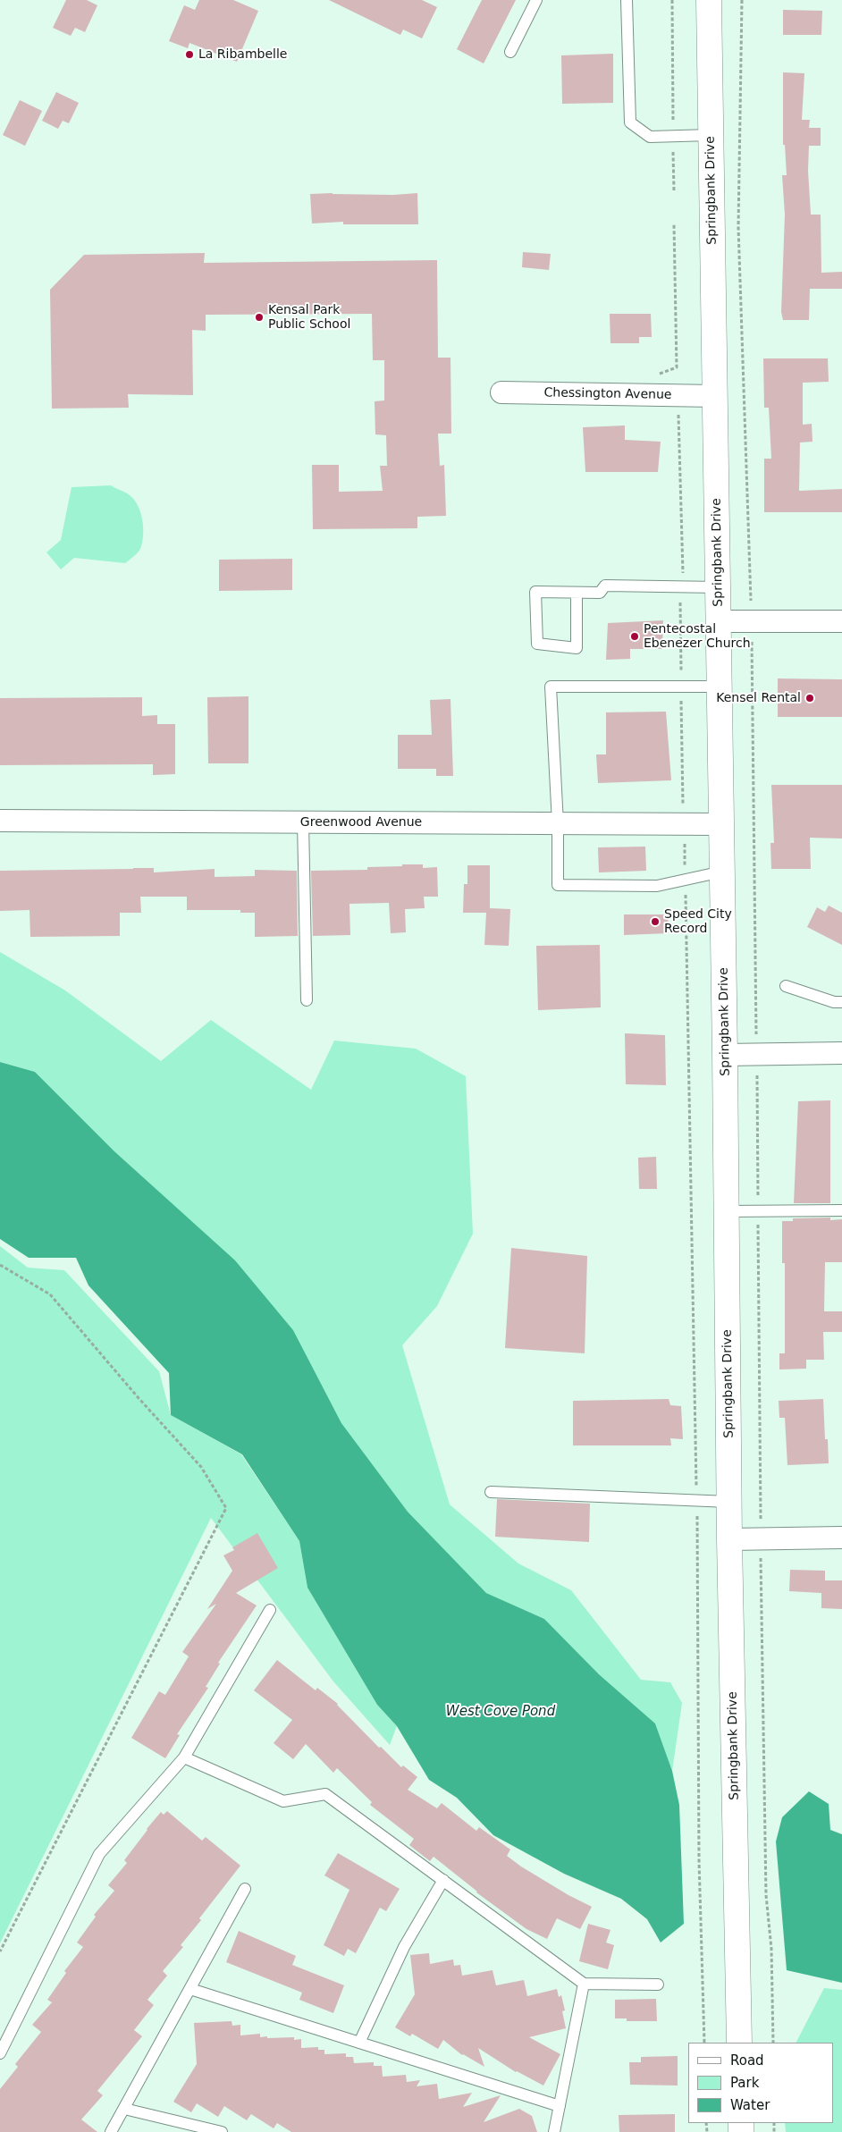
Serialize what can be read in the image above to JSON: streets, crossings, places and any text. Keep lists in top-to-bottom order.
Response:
{
  "streets": {
    "main road": ["Springbank Drive"],
    "street": ["Chessington Avenue", "Greenwood Avenue"]
  },
  "crossings": [
    ["Springbank Drive", "Chessington Avenue"],
    ["Springbank Drive", "Greenwood Avenue"]
  ],
  "water": ["West Cove Pond"],
  "places": [
    "La Ribambelle",
    "Kensal Park Public School",
    "Pentecostal Ebenezer Church",
    "Kensel Rental",
    "Speed City Record"
  ],
  "legend": ["Road", "Park", "Water"]
}
